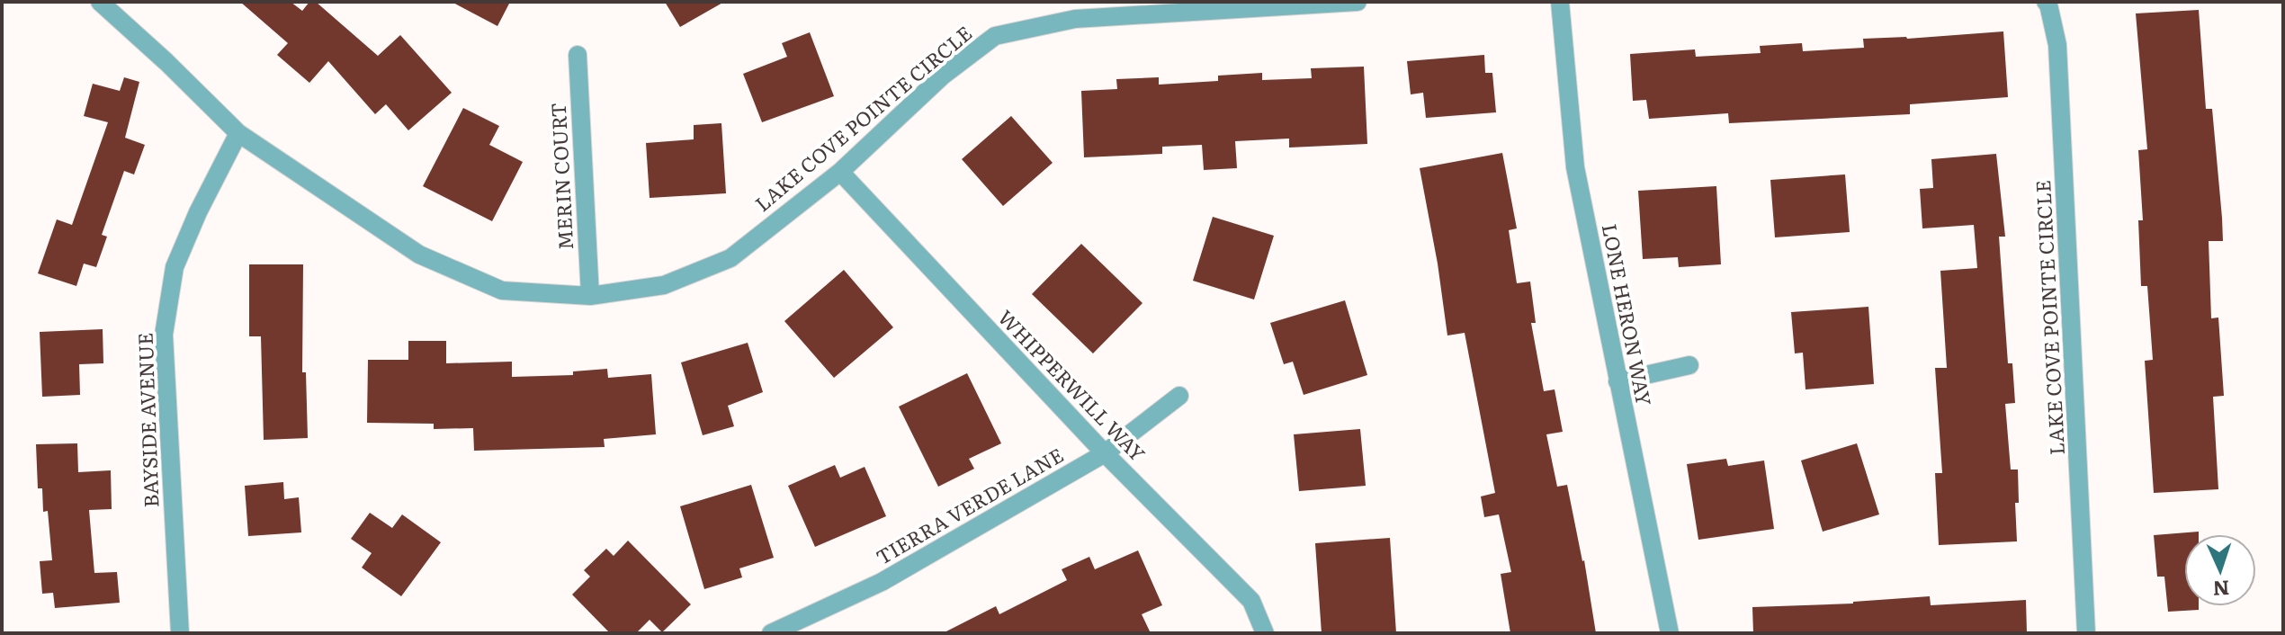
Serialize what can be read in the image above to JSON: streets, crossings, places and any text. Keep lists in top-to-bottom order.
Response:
{
  "streets": {
    "street": [
      "LAKE COVE POINTE CIRCLE",
      "MERIN COURT",
      "LONE HERON WAY",
      "WHIPPERWILL WAY",
      "BAYSIDE AVENUE",
      "TIERRA VERDE LANE"
    ]
  },
  "crossings": [
    ["LAKE COVE POINTE CIRCLE", "MERIN COURT"],
    ["LAKE COVE POINTE CIRCLE", "WHIPPERWILL WAY"],
    ["LAKE COVE POINTE CIRCLE", "BAYSIDE AVENUE"],
    ["WHIPPERWILL WAY", "TIERRA VERDE LANE"]
  ],
  "north": "bottom"
}
